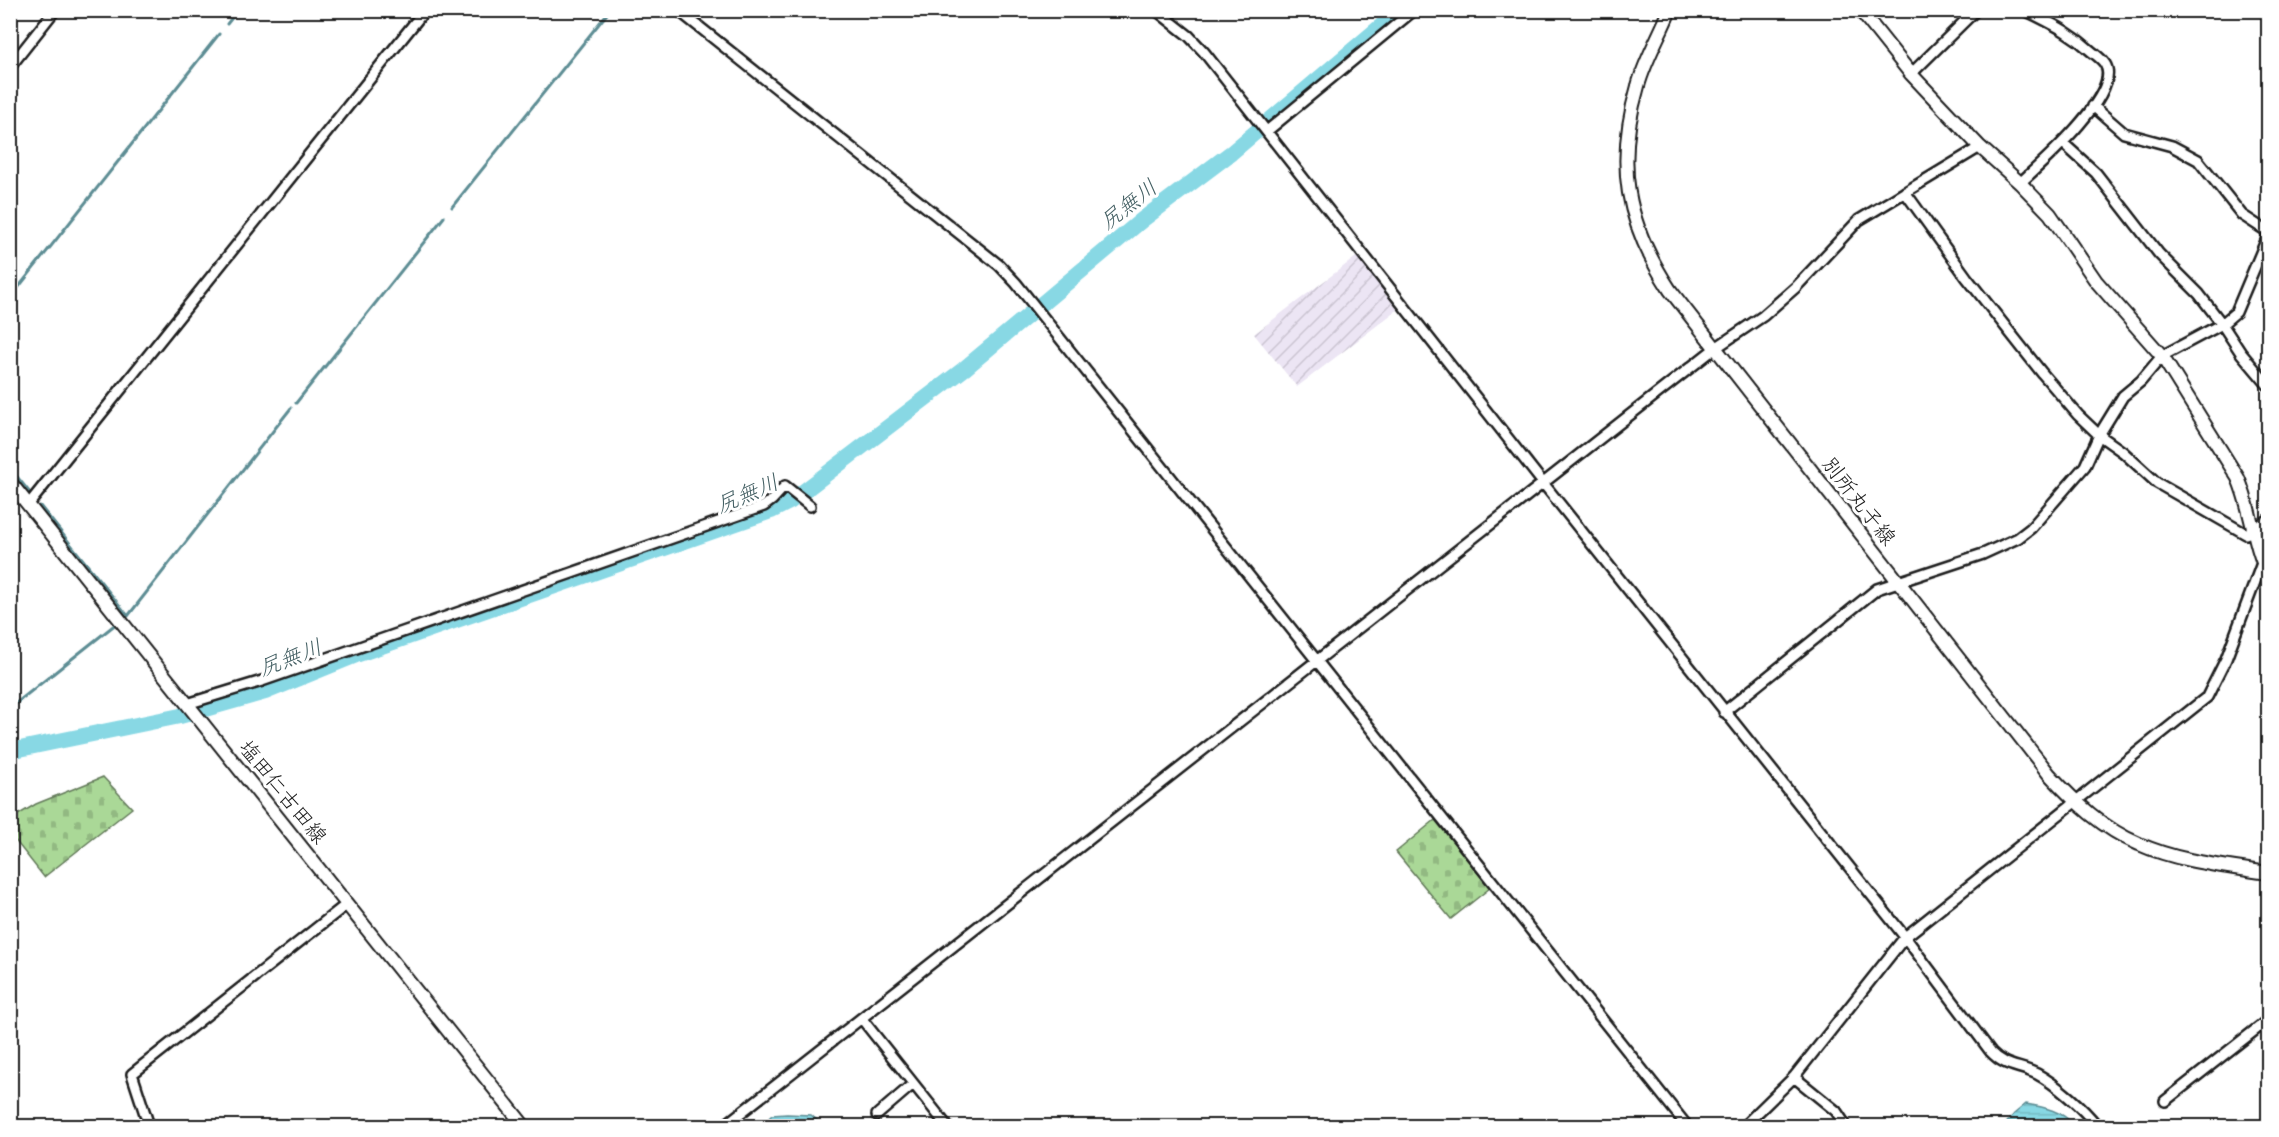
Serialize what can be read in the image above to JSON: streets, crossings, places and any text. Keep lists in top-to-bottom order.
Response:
{
  "streets": {
    "main road": ["別所丸子線", "塩田仁古田線"]
  },
  "water": ["尻無川"]
}
